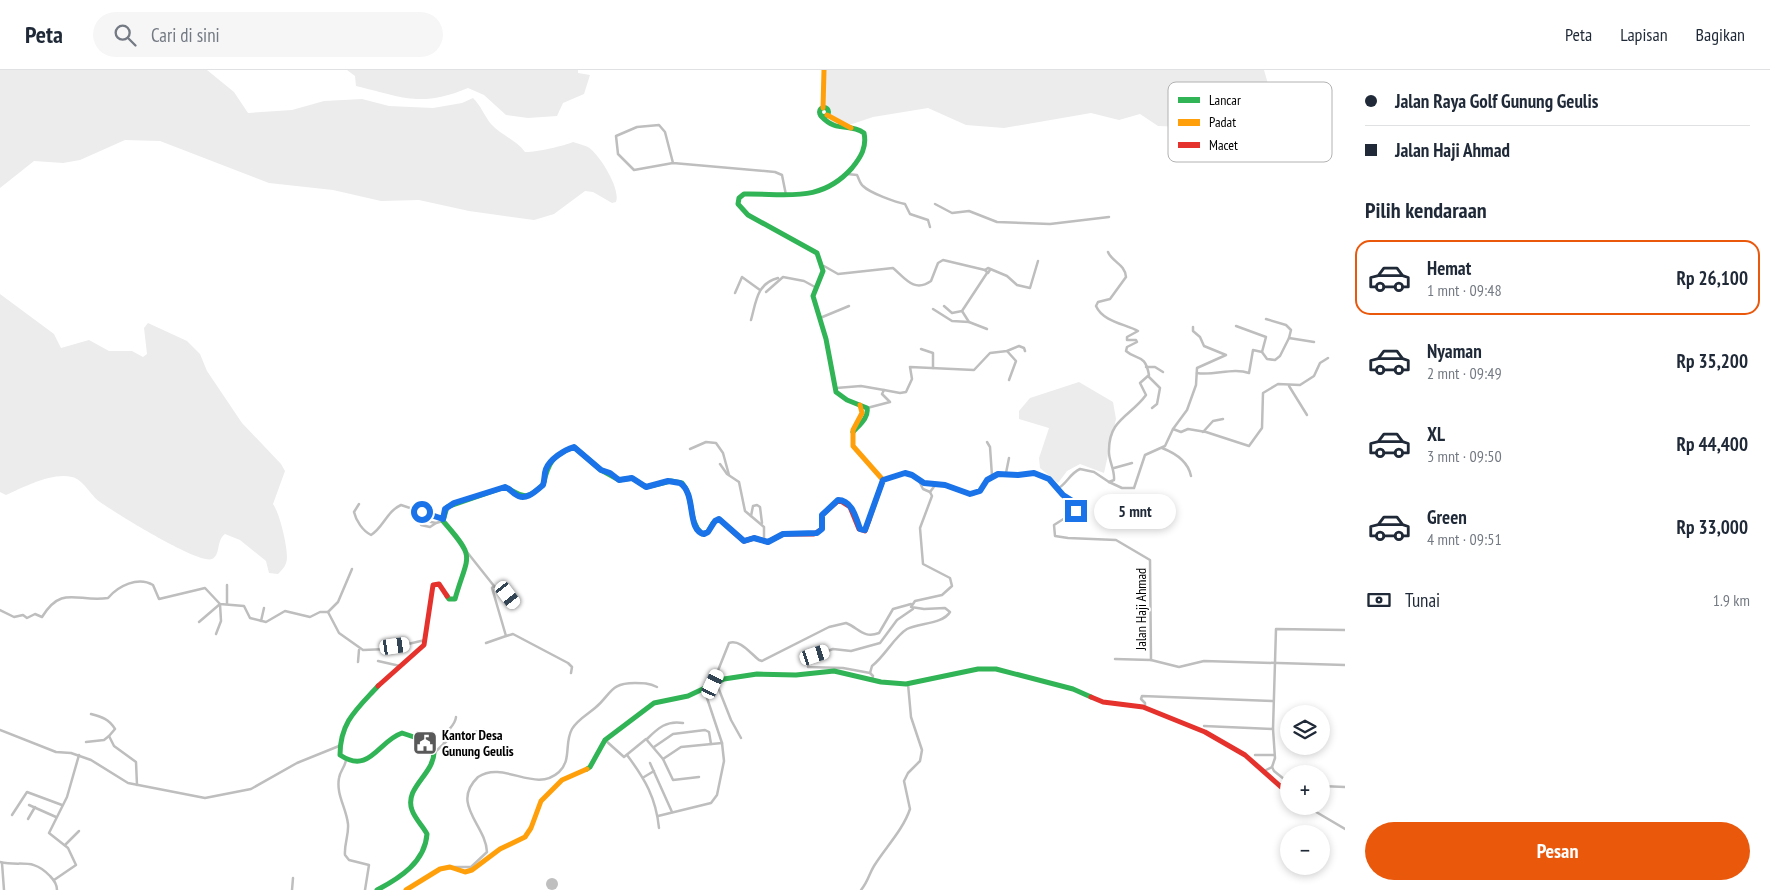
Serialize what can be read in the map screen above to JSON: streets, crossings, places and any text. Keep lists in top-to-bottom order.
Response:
{
  "streets": {
    "street": ["Jalan Haji Ahmad"]
  },
  "places": {
    "public building": ["Kantor Desa Gunung Geulis"]
  },
  "legend": ["Lancar", "Padat", "Macet"],
  "page": {
    "header": "Peta",
    "search": "Cari di sini",
    "nav": ["Peta", "Lapisan", "Bagikan"],
    "banner": ["Jalan Raya Golf Gunung Geulis", "Jalan Haji Ahmad"],
    "heading": "Pilih kendaraan",
    "list": [
      {
        "name": "Hemat",
        "note": "1 mnt · 09:48",
        "value": "Rp 26,100"
      },
      {
        "name": "Nyaman",
        "note": "2 mnt · 09:49",
        "value": "Rp 35,200"
      },
      {
        "name": "XL",
        "note": "3 mnt · 09:50",
        "value": "Rp 44,400"
      },
      {
        "name": "Green",
        "note": "4 mnt · 09:51",
        "value": "Rp 33,000"
      }
    ],
    "bubble": "5 mnt",
    "pay": ["Tunai", "1.9 km"],
    "map_buttons": ["+", "−"],
    "buttons": "Pesan"
  }
}
